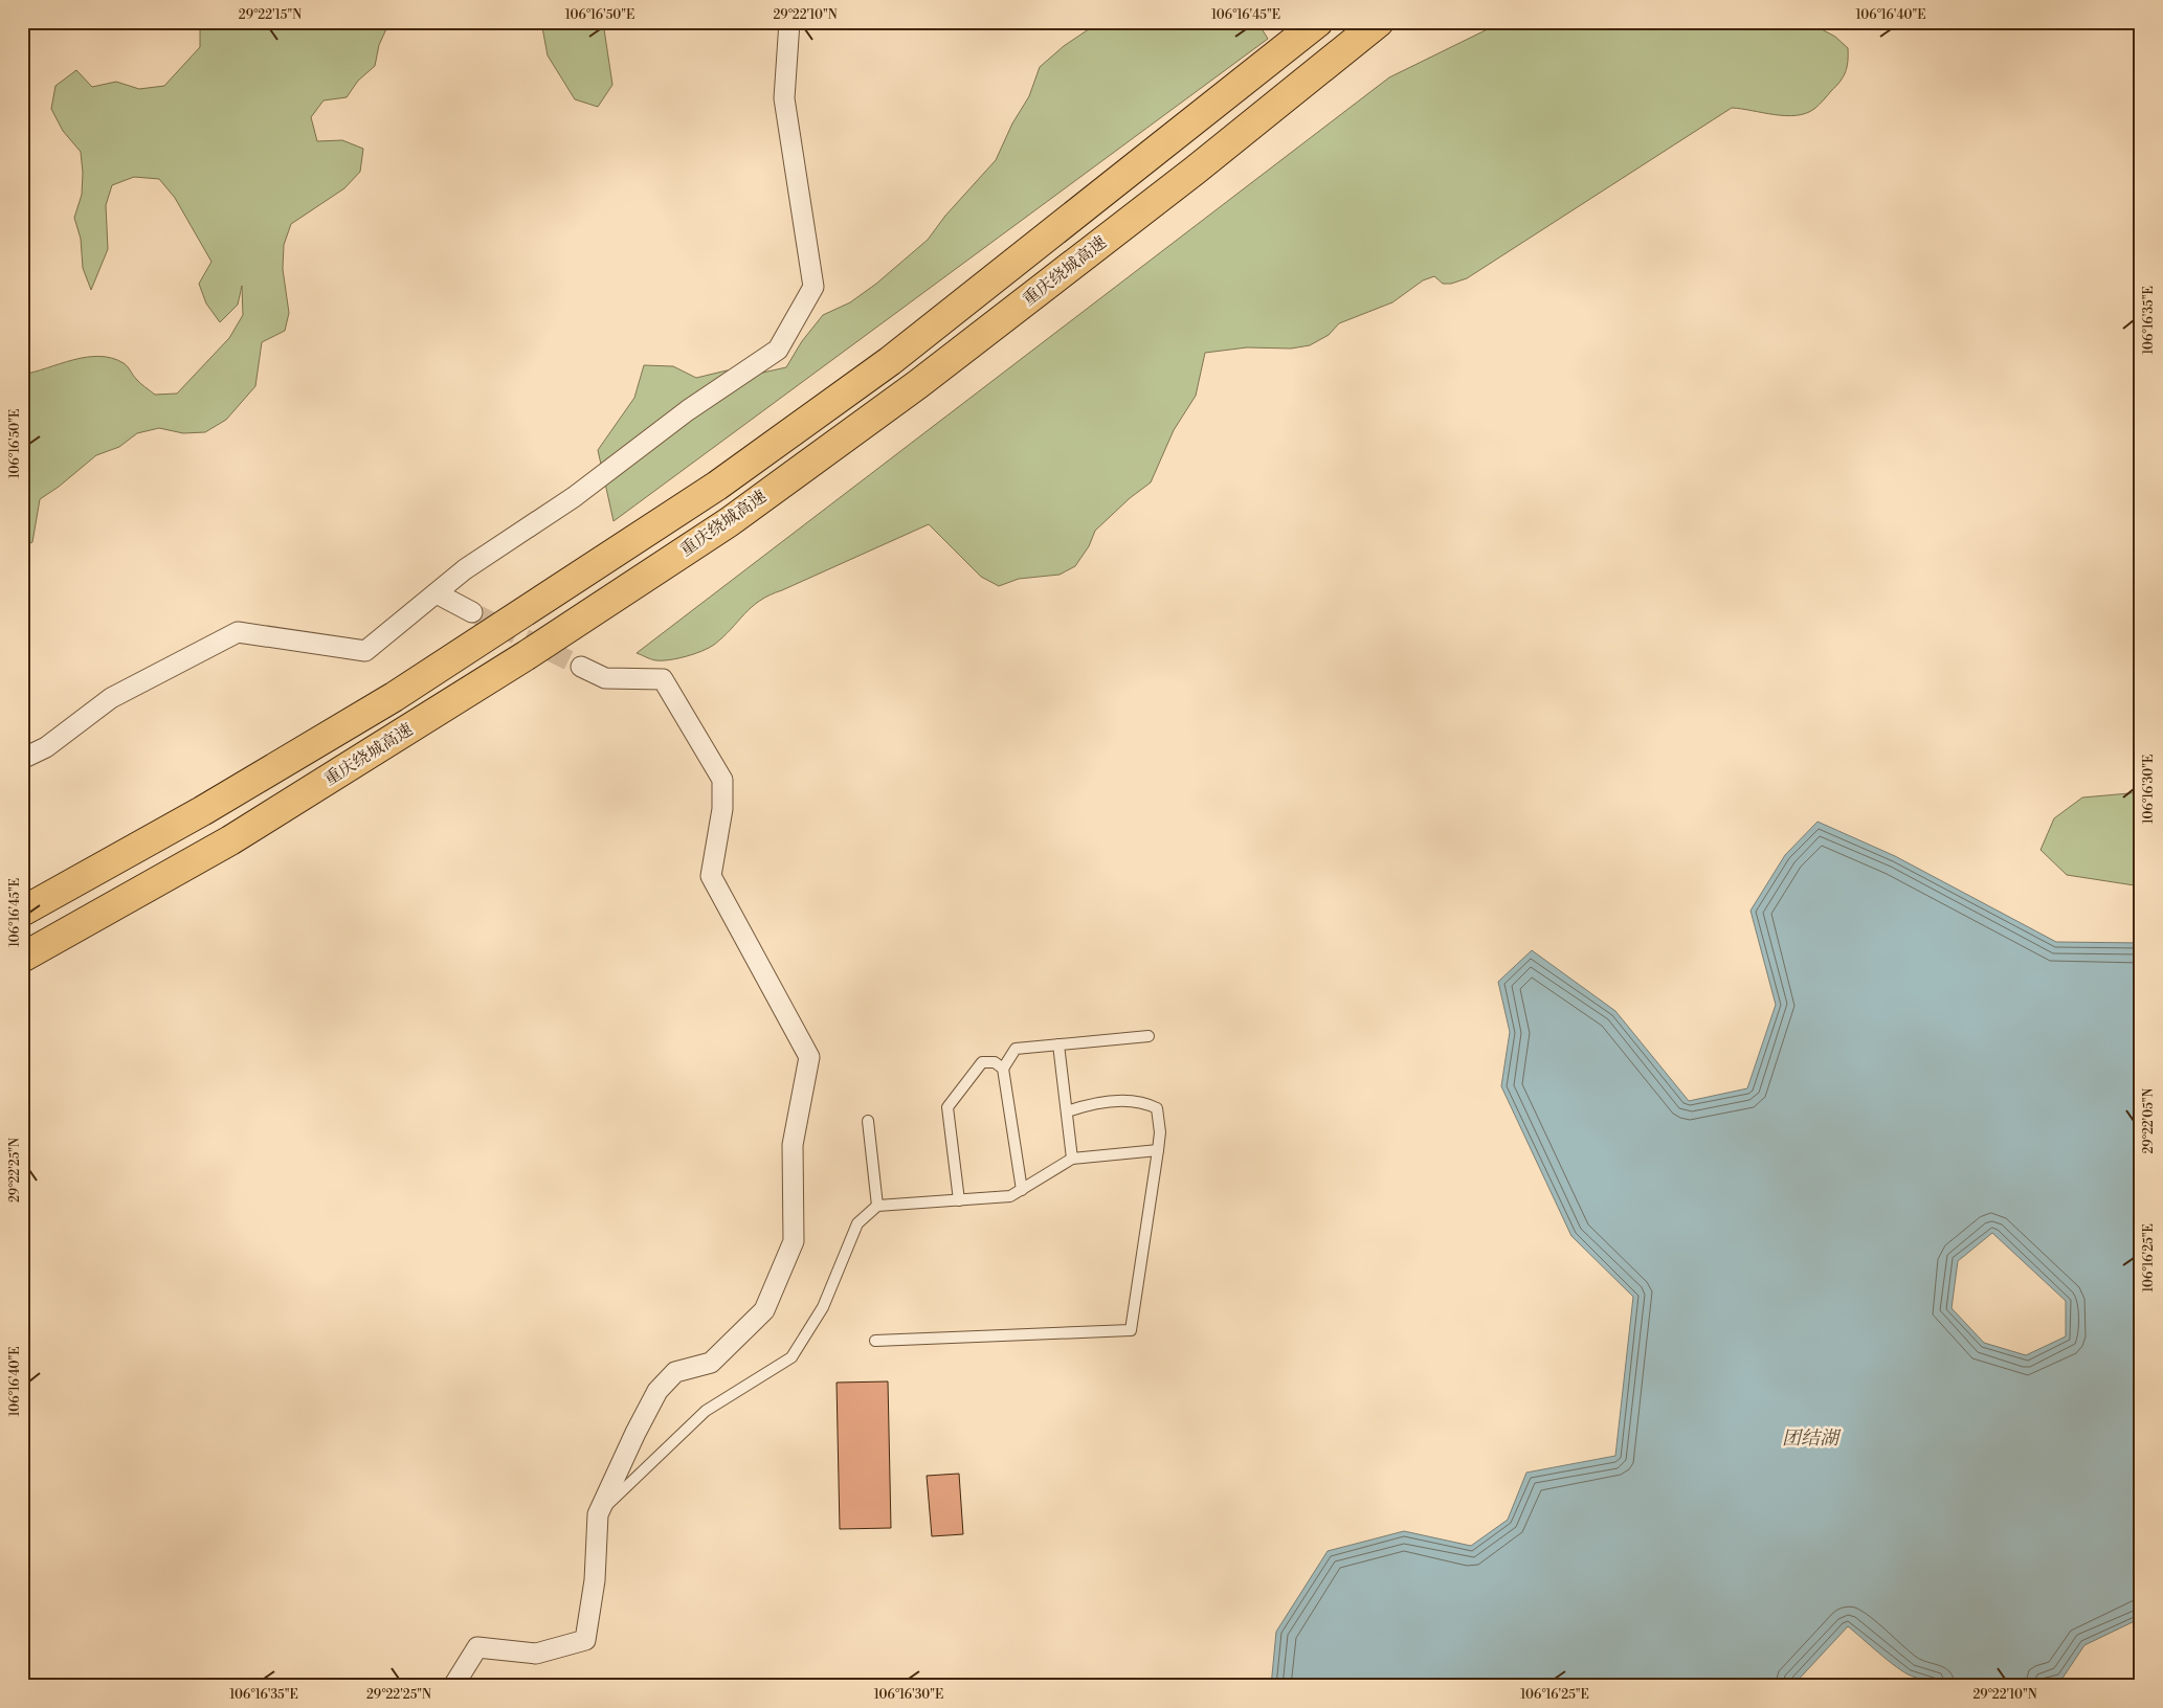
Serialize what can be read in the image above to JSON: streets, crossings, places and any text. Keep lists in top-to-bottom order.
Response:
{
  "streets": {
    "highway": ["重庆绕城高速"]
  },
  "water": ["团结湖"],
  "coordinates": [
    "29°22'15\"N",
    "106°16'50\"E",
    "29°22'10\"N",
    "106°16'45\"E",
    "106°16'40\"E",
    "106°16'35\"E",
    "106°16'30\"E",
    "29°22'05\"N",
    "29°22'25\"N",
    "106°16'25\"E"
  ]
}
